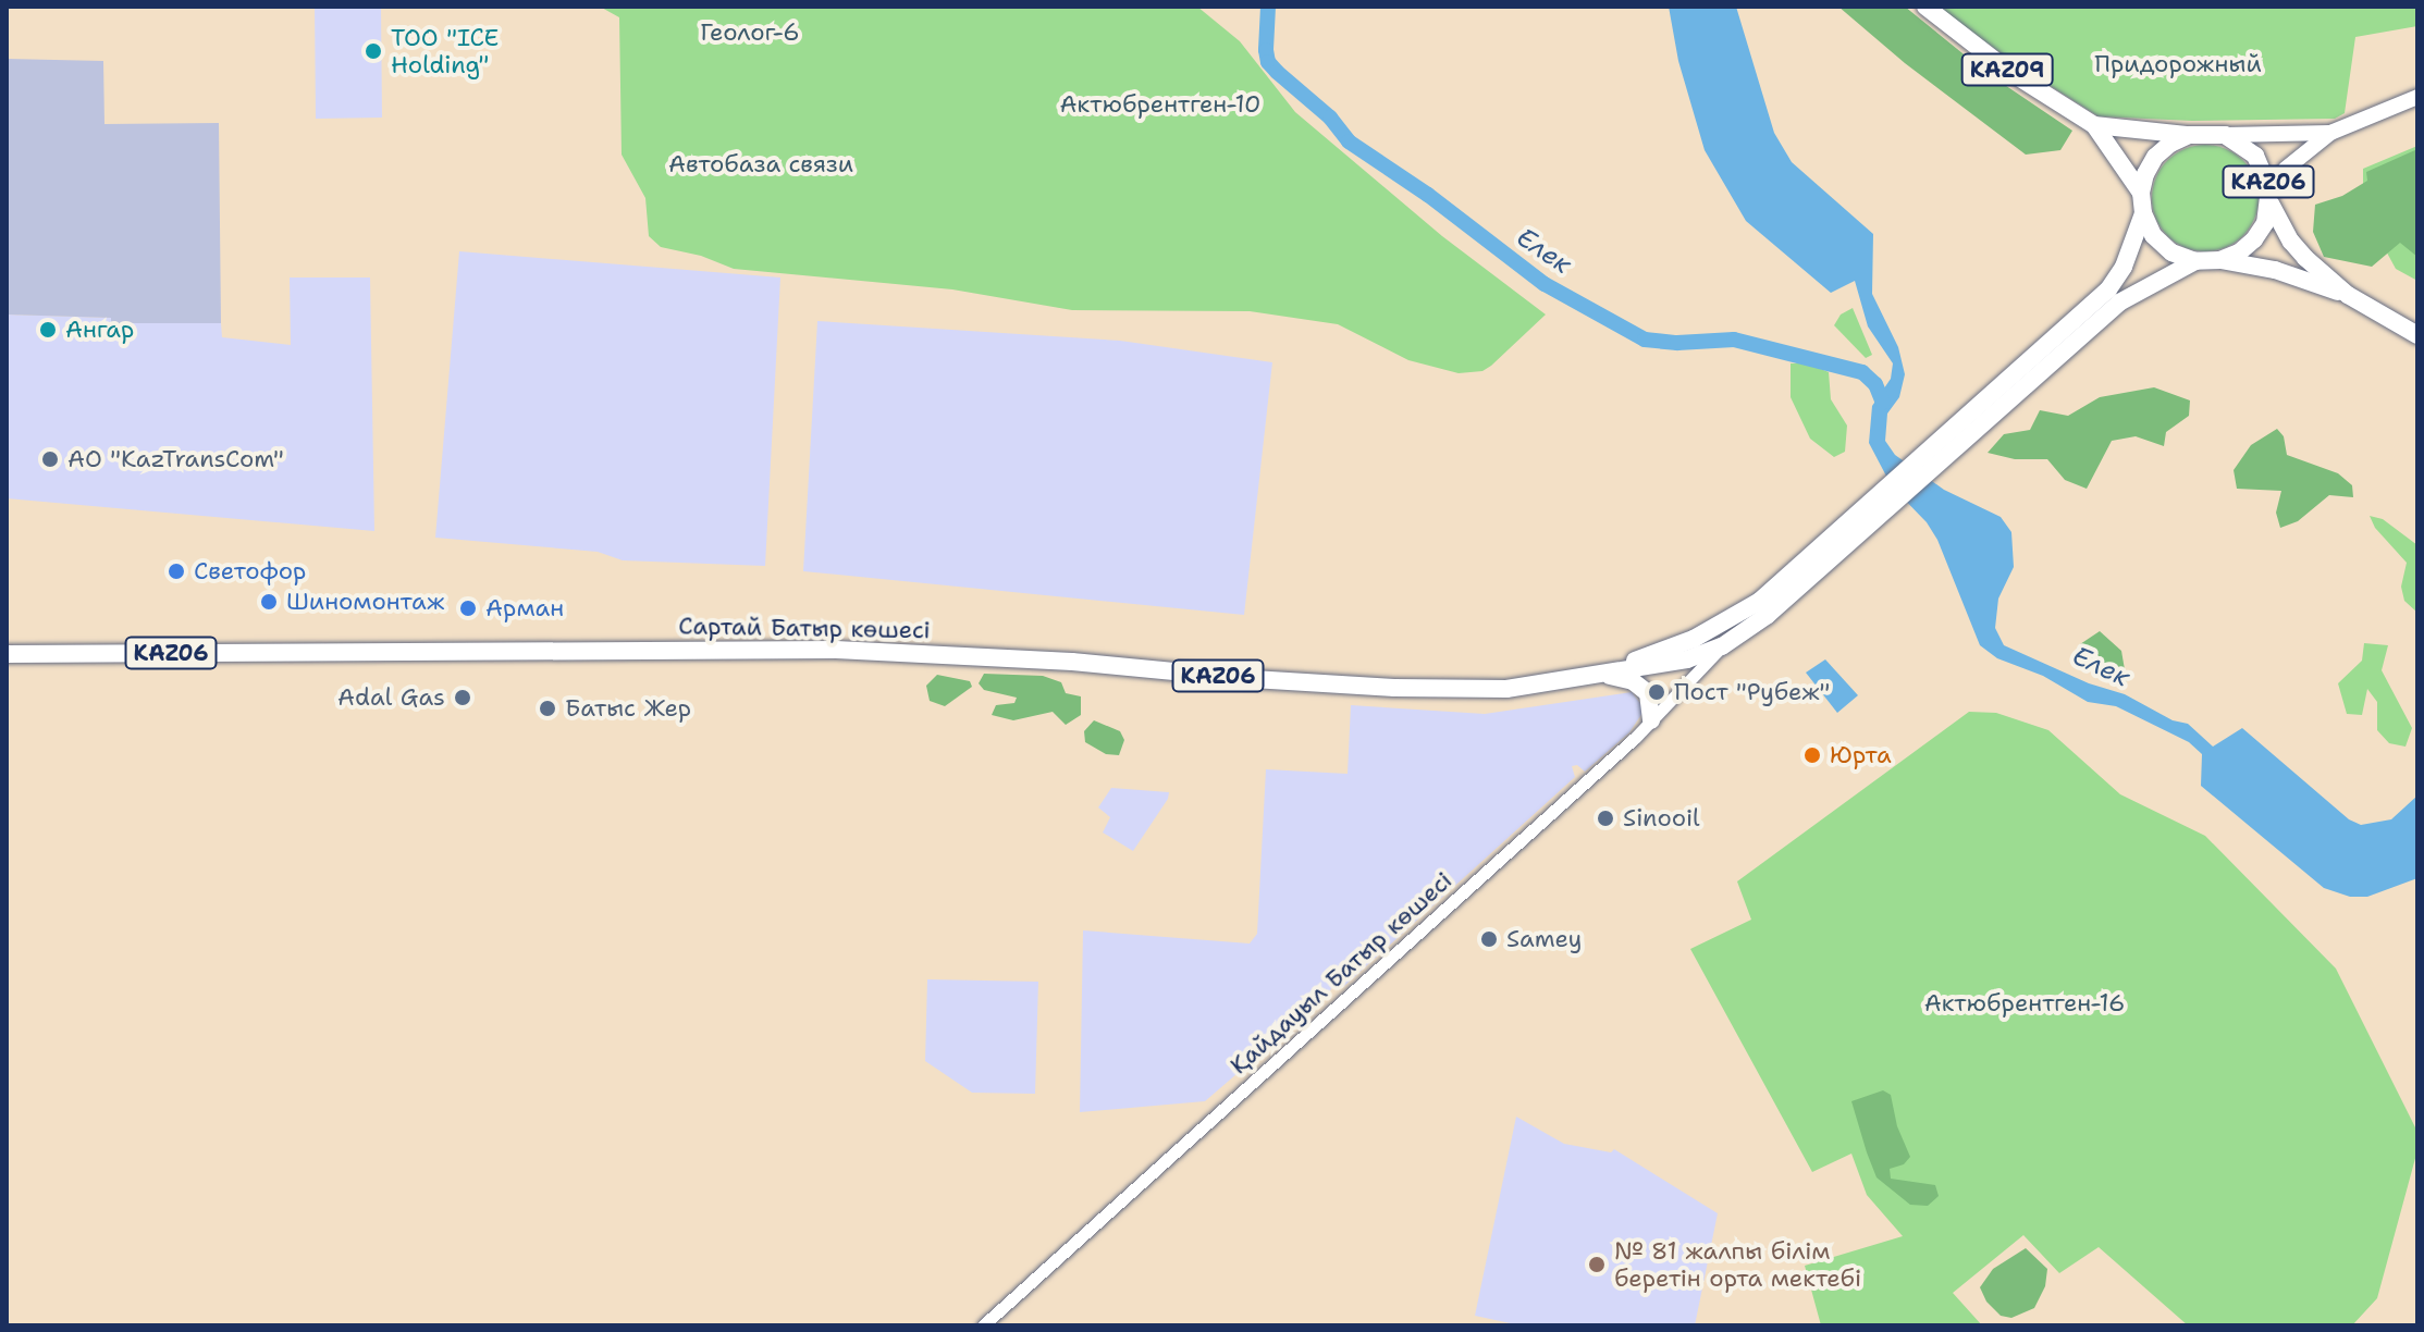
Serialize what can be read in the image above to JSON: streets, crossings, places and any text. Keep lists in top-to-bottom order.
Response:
{
  "streets": {
    "highway": ["KAZ09", "KАZ06", "Сартай Батыр көшесі"],
    "street": ["Қайдауыл Батыр көшесі"]
  },
  "crossings": [
    ["KAZ09", "KАZ06"],
    ["KАZ06", "Сартай Батыр көшесі"],
    ["KАZ06", "Қайдауыл Батыр көшесі"]
  ],
  "water": ["Елек"],
  "parks": [
    "Геолог-6",
    "Придорожный",
    "Актюбрентген-10",
    "Автобаза связи",
    "Актюбрентген-16"
  ],
  "places": [
    "ТОО \"ICE Holding\"",
    "Ангар",
    "АО \"KazTransCom\"",
    "Светофор",
    "Шиномонтаж",
    "Арман",
    "Пост \"Рубеж\"",
    "Adal Gas",
    "Батыс Жер",
    "Юрта",
    "Sinooil",
    "Samey",
    "№ 81 жалпы білім беретін орта мектебі"
  ]
}
